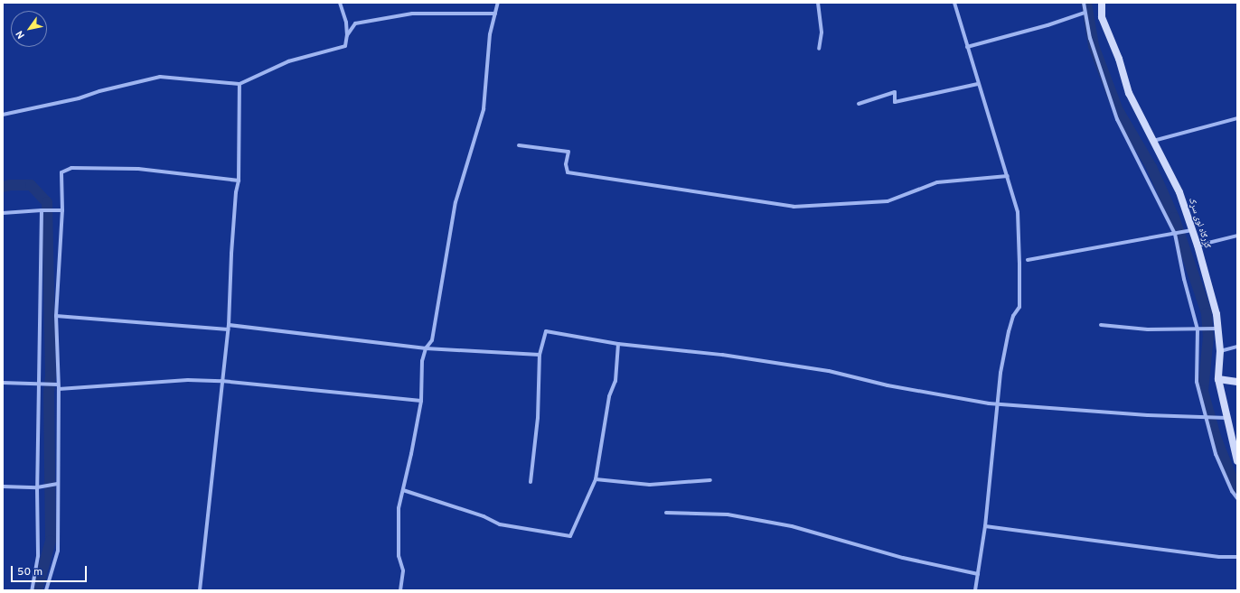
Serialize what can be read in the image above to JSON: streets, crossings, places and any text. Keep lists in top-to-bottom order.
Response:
{
  "streets": {
    "street": ["ګزرګاه لوی سړک"]
  },
  "scale_bar": "50 m",
  "north": "bottom left"
}
